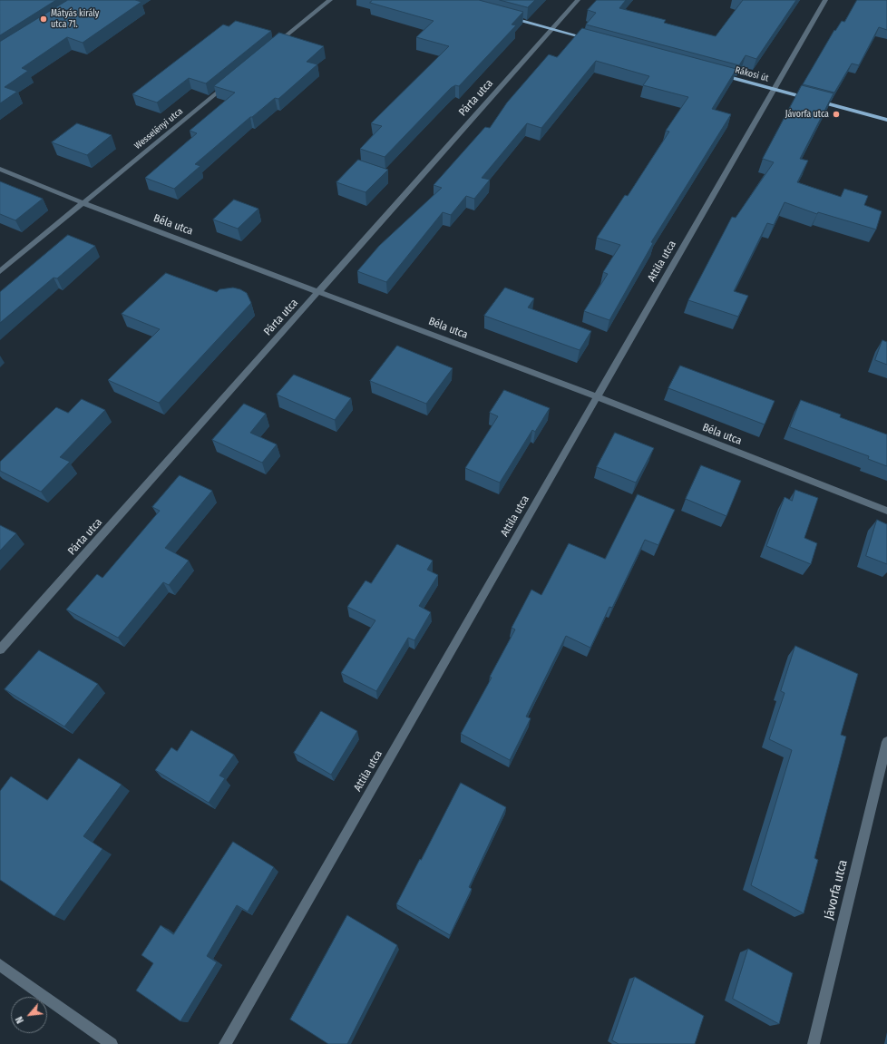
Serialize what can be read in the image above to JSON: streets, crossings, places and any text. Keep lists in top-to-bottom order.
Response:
{
  "streets": {
    "main road": ["Rákosi út"],
    "street": [
      "Párta utca",
      "Wesselényi utca",
      "Béla utca",
      "Attila utca",
      "Jávorfa utca"
    ]
  },
  "crossings": [
    ["Rákosi út", "Attila utca"],
    ["Párta utca", "Béla utca"],
    ["Wesselényi utca", "Béla utca"],
    ["Béla utca", "Attila utca"]
  ],
  "places": ["Mátyás király utca 71.", "Jávorfa utca"],
  "north": "bottom left"
}
